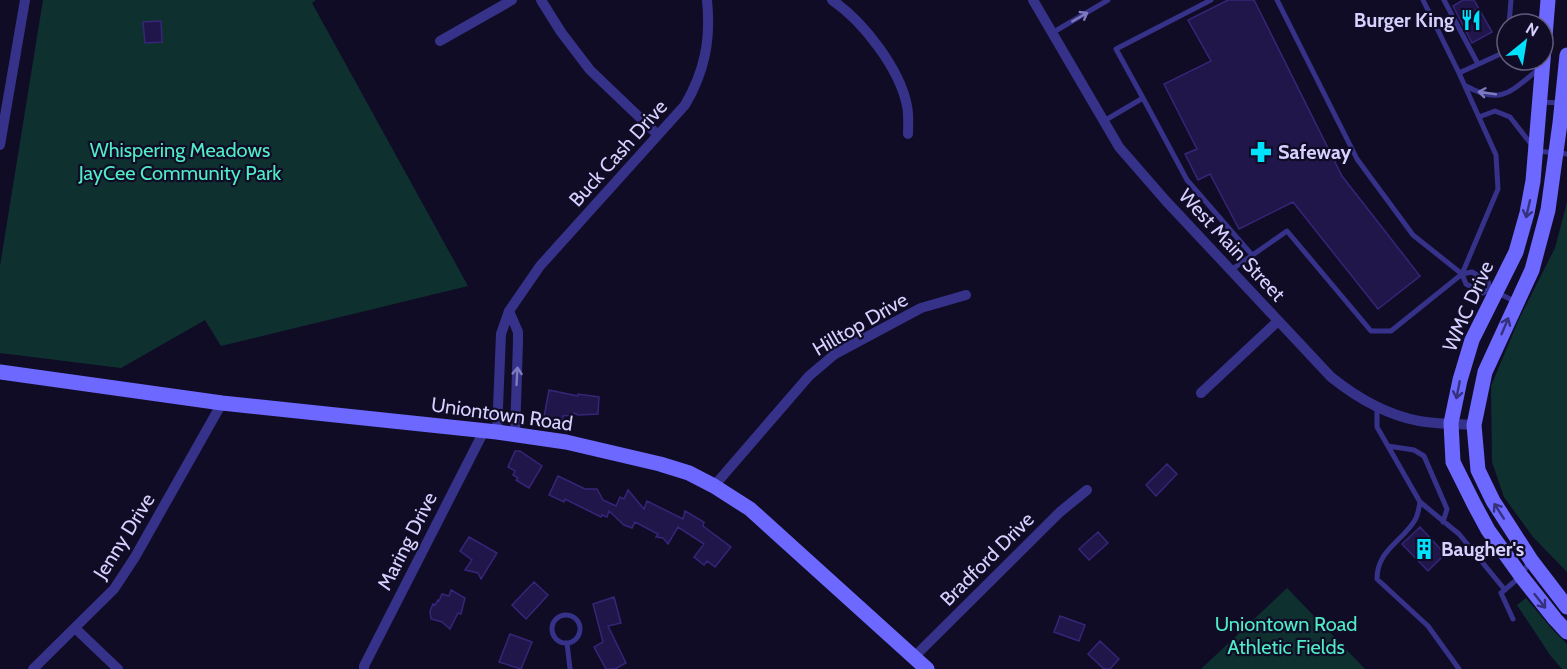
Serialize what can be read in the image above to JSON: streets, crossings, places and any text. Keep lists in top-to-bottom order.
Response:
{
  "streets": {
    "main road": ["WMC Drive", "Uniontown Road"],
    "street": [
      "Buck Cash Drive",
      "West Main Street",
      "Hilltop Drive",
      "Jenny Drive",
      "Maring Drive",
      "Bradford Drive"
    ]
  },
  "crossings": [
    ["Buck Cash Drive", "Uniontown Road"],
    ["Buck Cash Drive", "Maring Drive"],
    ["West Main Street", "WMC Drive"],
    ["Hilltop Drive", "Uniontown Road"],
    ["Uniontown Road", "Jenny Drive"],
    ["Uniontown Road", "Maring Drive"],
    ["Uniontown Road", "Bradford Drive"]
  ],
  "parks": ["Whispering Meadows JayCee Community Park", "Uniontown Road Athletic Fields"],
  "places": {
    "restaurant": ["Burger King"],
    "pharmacy": ["Safeway"],
    "building": ["Baugher's"]
  },
  "north": "top right"
}
